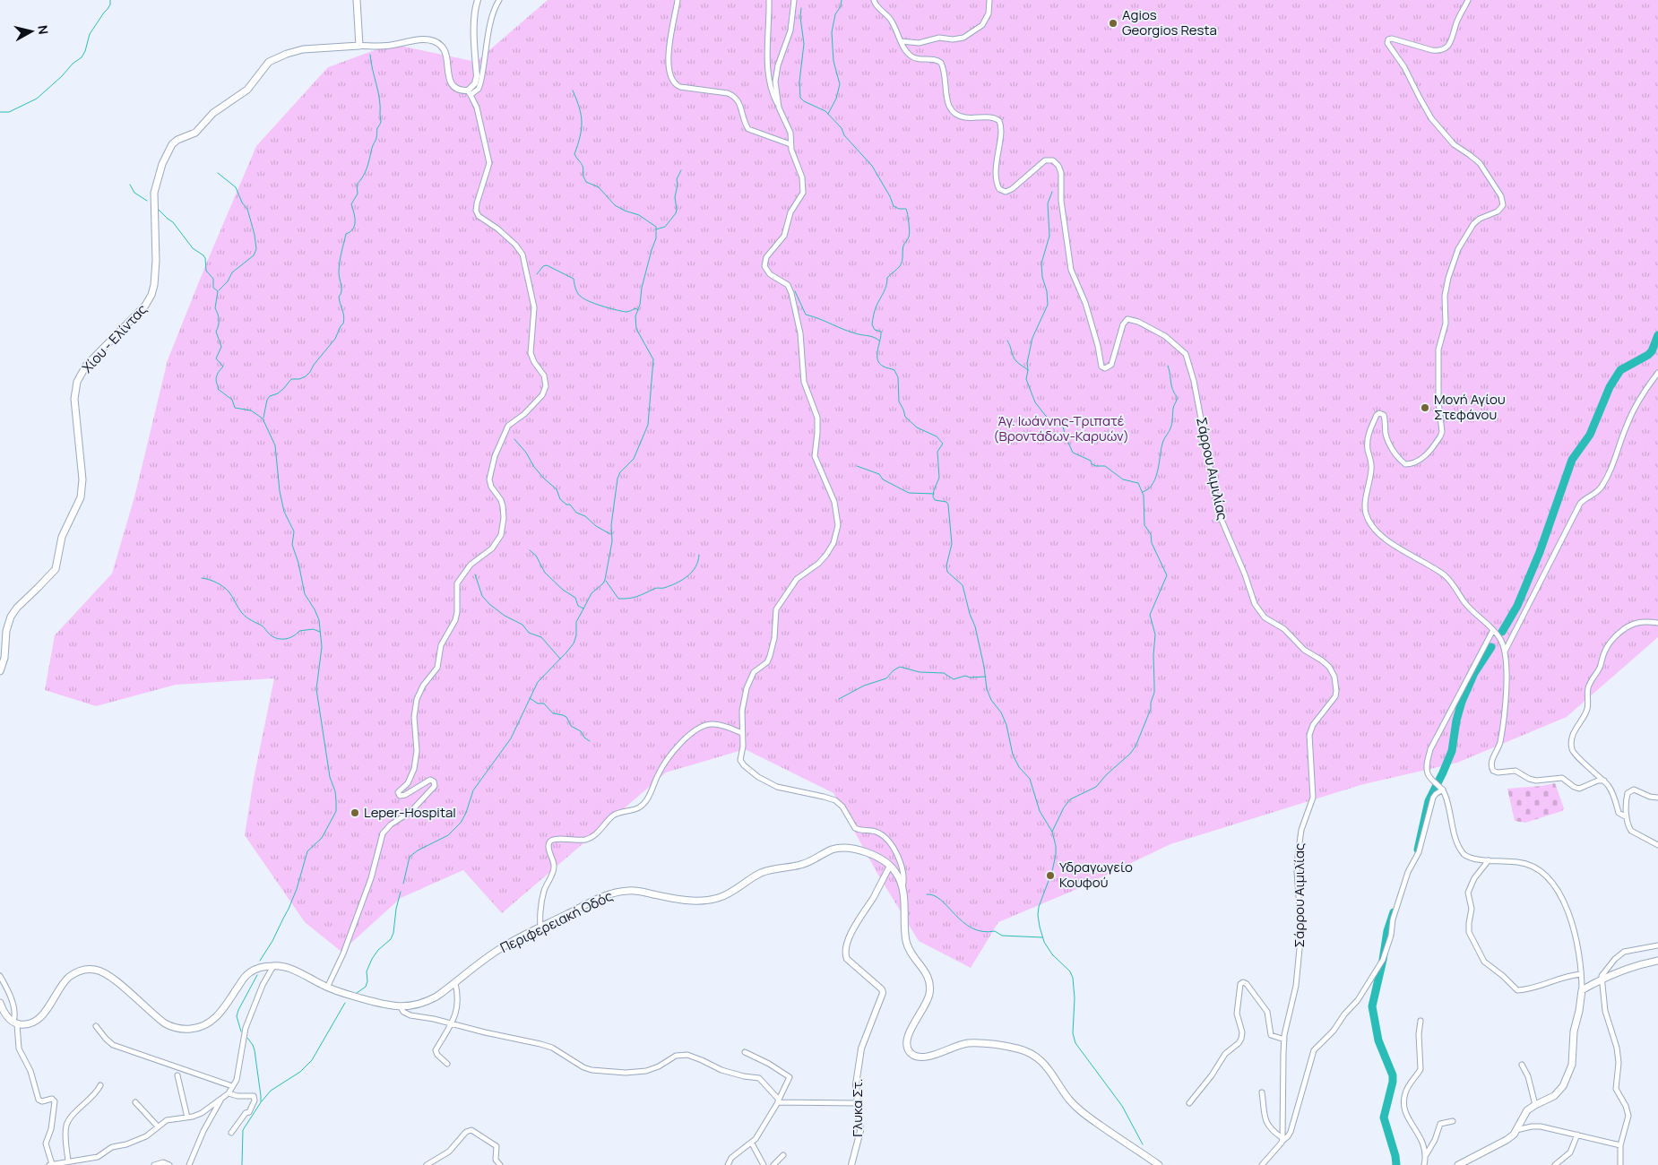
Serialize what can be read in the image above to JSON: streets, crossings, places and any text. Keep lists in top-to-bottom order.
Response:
{
  "streets": {
    "main road": ["Χίου - Ελίντας", "Περιφερειακή Οδός"],
    "street": ["Σάρρου Αιμιλίας", "Γλυκα Στ."]
  },
  "crossings": [
    ["Περιφερειακή Οδός", "Γλυκα Στ."]
  ],
  "parks": ["Άγ. Ιωάννης-Τριπατέ (Βροντάδων-Καρυών)"],
  "places": [
    "Agios Georgios Resta",
    "Μονή Αγίου Στεφάνου",
    "Leper-Hospital",
    "Υδραγωγείο Κουφού"
  ],
  "north": "right"
}
